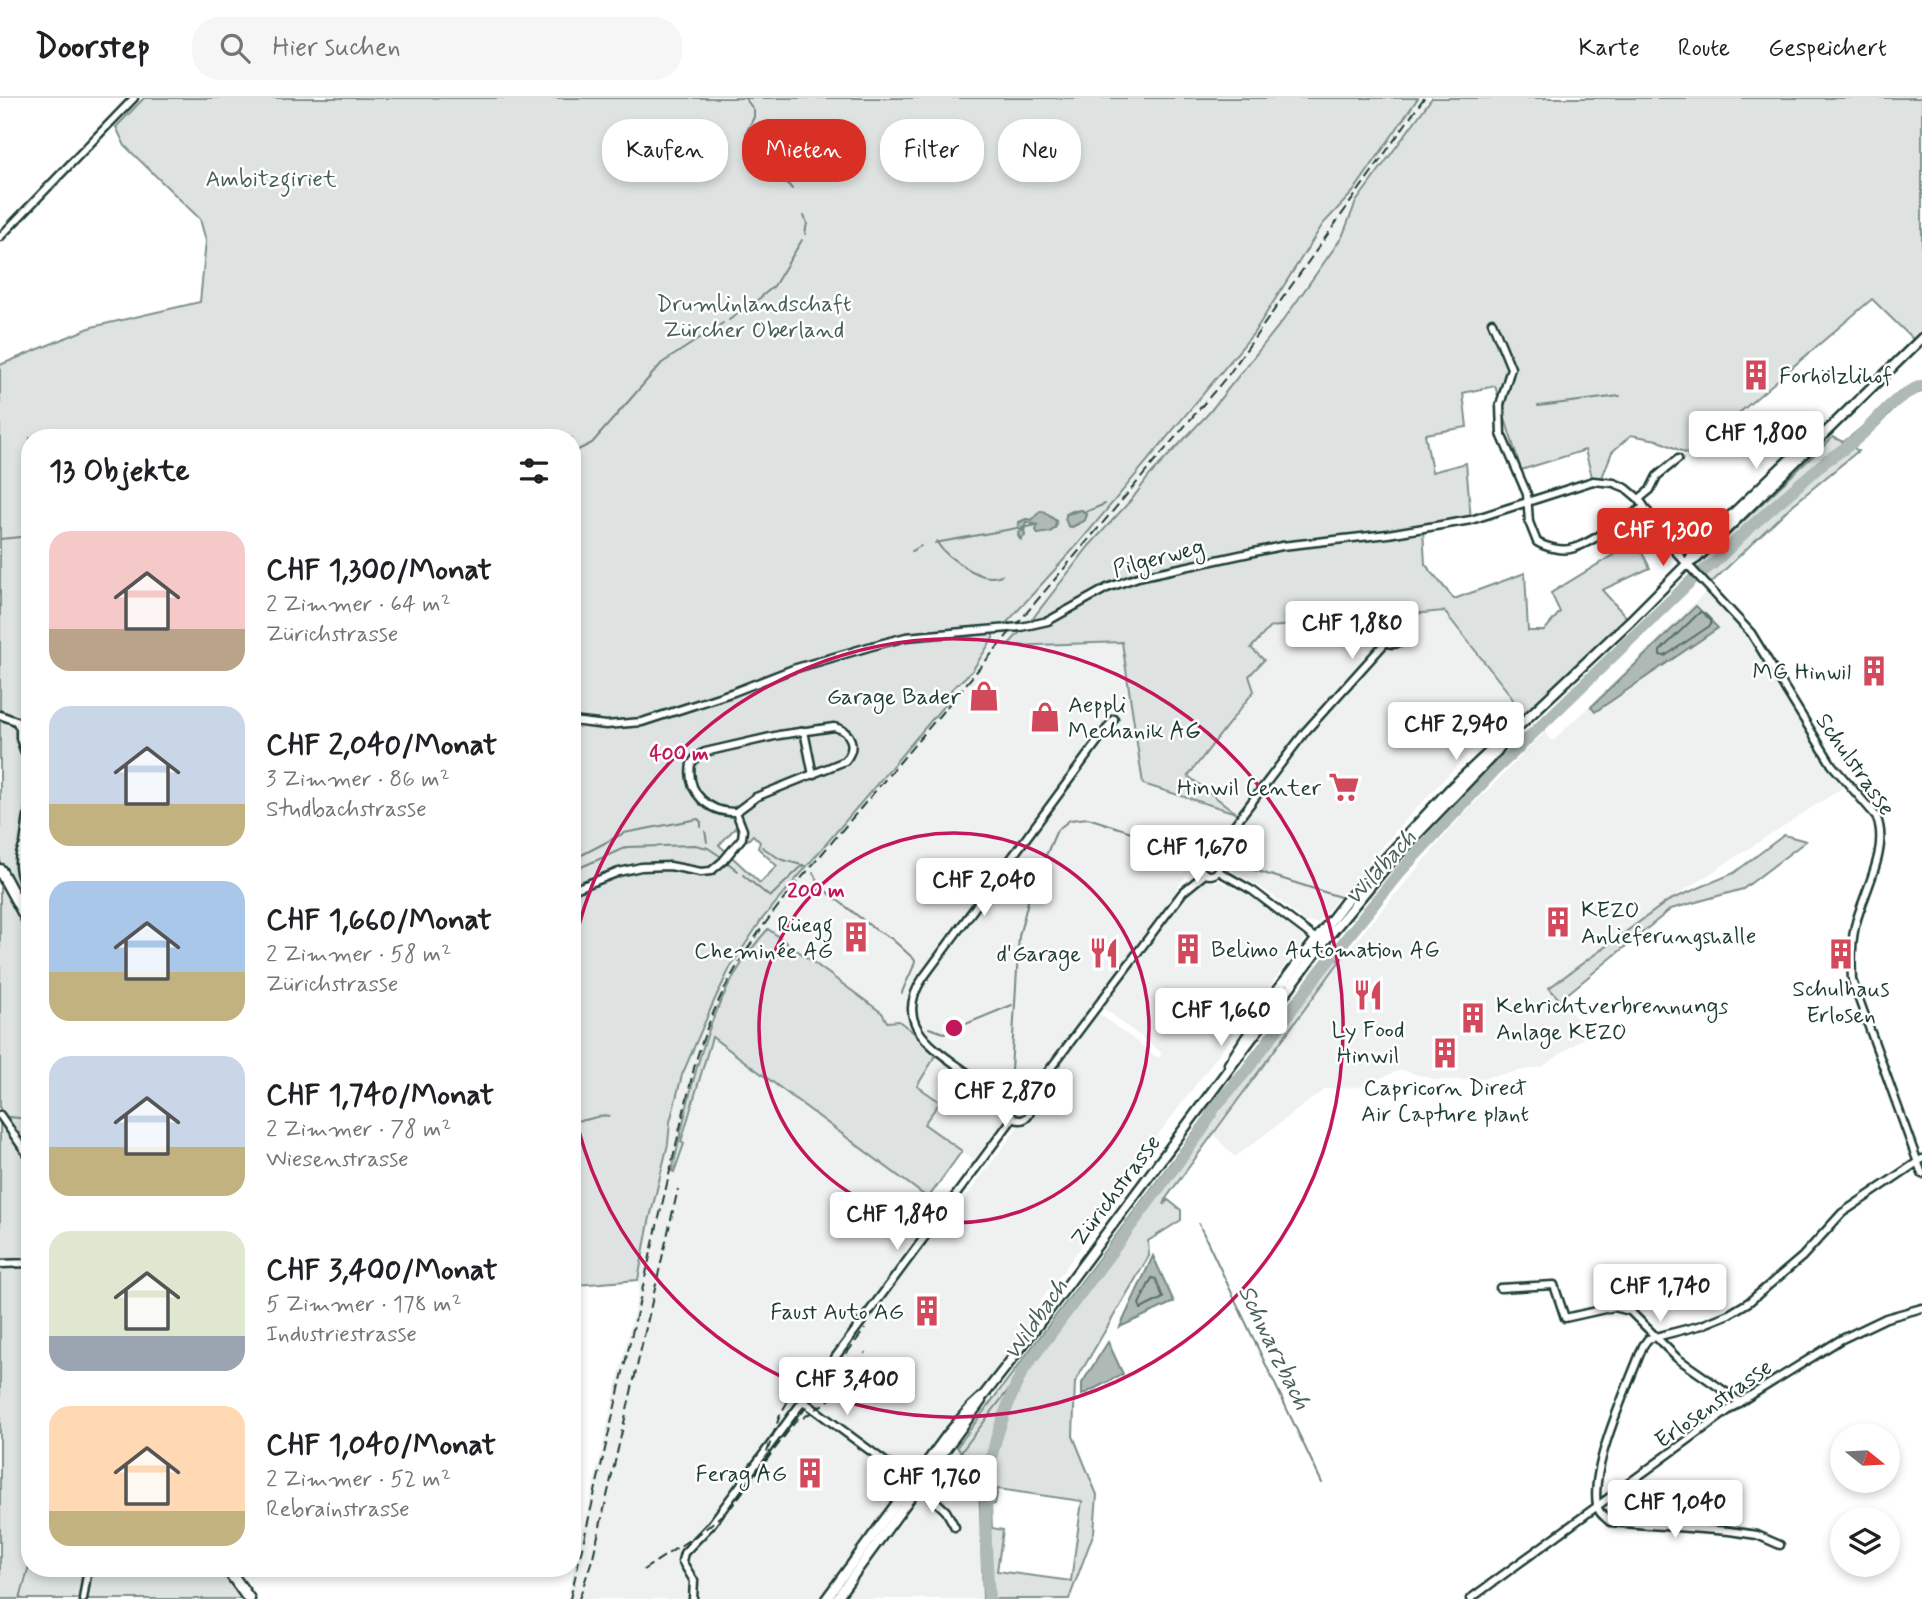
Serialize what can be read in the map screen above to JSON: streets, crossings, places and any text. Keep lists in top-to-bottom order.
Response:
{
  "streets": {
    "main road": ["Zürichstrasse"],
    "street": ["Pilgerweg", "Schulstrasse", "Erlosenstrasse"]
  },
  "crossings": [
    ["Pilgerweg", "Schulstrasse"],
    ["Pilgerweg", "Zürichstrasse"],
    ["Schulstrasse", "Zürichstrasse"]
  ],
  "water": ["Wildbach", "Schwarzbach"],
  "parks": ["Ambitzgiriet", "Drumlinlandschaft Zürcher Oberland"],
  "places": {
    "building": [
      "Forhölzlihof",
      "MG Hinwil",
      "KEZO Anlieferungshalle",
      "Rüegg Cheminée AG",
      "Belimo Automation AG",
      "Schulhaus Erlosen",
      "Kehrichtverbrennungs Anlage KEZO",
      "Capricorn Direct Air Capture plant",
      "Faust Auto AG",
      "Ferag AG"
    ],
    "shop": ["Garage Bader", "Aeppli Mechanik AG"],
    "supermarket": ["Hinwil Center"],
    "restaurant": ["d'Garage", "Ly Food Hinwil"]
  },
  "north": "right",
  "page": {
    "header": "Doorstep",
    "search": "Hier suchen",
    "nav": ["Karte", "Route", "Gespeichert"],
    "chip": [
      "Kaufen",
      "Mieten",
      "Filter",
      "Neu"
    ],
    "price": [
      "CHF 1,800",
      "CHF 1,300",
      "CHF 1,880",
      "CHF 2,940",
      "CHF 1,670",
      "CHF 2,040",
      "CHF 1,660",
      "CHF 2,870",
      "CHF 1,840",
      "CHF 1,740",
      "CHF 3,400",
      "CHF 1,760",
      "CHF 1,040"
    ],
    "heading": "13 Objekte",
    "list": [
      {
        "name": "CHF 1,300/Monat",
        "note": "2 Zimmer · 64 m² · Zürichstrasse"
      },
      {
        "name": "CHF 2,040/Monat",
        "note": "3 Zimmer · 86 m² · Studbachstrasse"
      },
      {
        "name": "CHF 1,660/Monat",
        "note": "2 Zimmer · 58 m² · Zürichstrasse"
      },
      {
        "name": "CHF 1,740/Monat",
        "note": "2 Zimmer · 78 m² · Wiesenstrasse"
      },
      {
        "name": "CHF 3,400/Monat",
        "note": "5 Zimmer · 178 m² · Industriestrasse"
      },
      {
        "name": "CHF 1,040/Monat",
        "note": "2 Zimmer · 52 m² · Rebrainstrasse"
      }
    ]
  },
  "rings": ["400 m", "200 m"]
}
